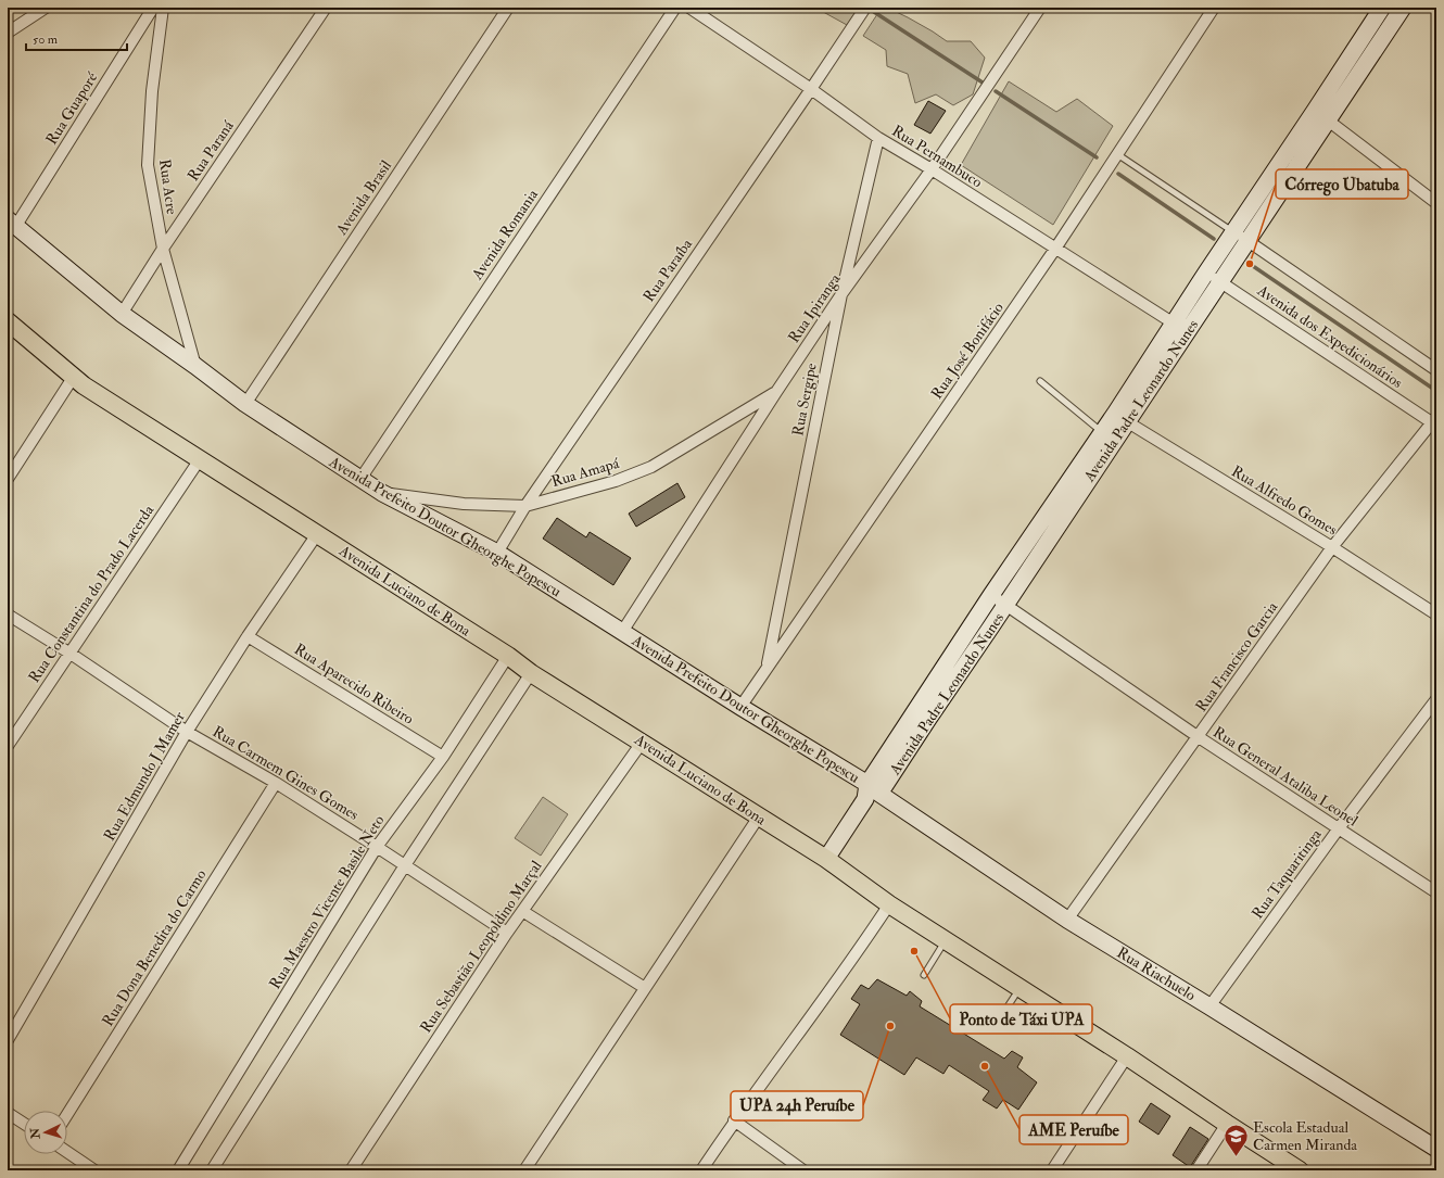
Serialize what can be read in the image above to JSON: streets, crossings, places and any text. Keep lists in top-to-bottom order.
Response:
{
  "streets": {
    "main road": ["Avenida Luciano de Bona"],
    "street": [
      "Rua Guaporé",
      "Rua Paraná",
      "Rua Pernambuco",
      "Rua Acre",
      "Avenida Brasil",
      "Avenida Romania",
      "Rua Paraíba",
      "Rua Ipiranga",
      "Avenida dos Expedicionários",
      "Rua José Bonifácio",
      "Rua Sergipe",
      "Avenida Padre Leonardo Nunes",
      "Rua Amapá",
      "Rua Alfredo Gomes",
      "Avenida Prefeito Doutor Gheorghe Popescu",
      "Rua Constantina do Prado Lacerda",
      "Rua Francisco Garcia",
      "Rua Aparecido Ribeiro",
      "Rua Carmem Gines Gomes",
      "Rua Edmundo J Mamer",
      "Rua General Ataliba Leonel",
      "Rua Taquaritinga",
      "Rua Maestro Vicente Basile Neto",
      "Rua Sebastião Leopoldino Marçal",
      "Rua Dona Benedita do Carmo",
      "Rua Riachuelo"
    ]
  },
  "crossings": [
    ["Rua Guaporé", "Avenida Prefeito Doutor Gheorghe Popescu"],
    ["Rua Paraná", "Rua Acre"],
    ["Rua Paraná", "Avenida Prefeito Doutor Gheorghe Popescu"],
    ["Rua Pernambuco", "Rua Paraíba"],
    ["Rua Pernambuco", "Rua Ipiranga"],
    ["Rua Pernambuco", "Rua José Bonifácio"],
    ["Rua Pernambuco", "Rua Sergipe"],
    ["Rua Pernambuco", "Avenida Padre Leonardo Nunes"],
    ["Rua Acre", "Avenida Prefeito Doutor Gheorghe Popescu"],
    ["Avenida Brasil", "Avenida Prefeito Doutor Gheorghe Popescu"],
    ["Avenida Romania", "Avenida Prefeito Doutor Gheorghe Popescu"],
    ["Rua Paraíba", "Rua Amapá"],
    ["Rua Paraíba", "Avenida Prefeito Doutor Gheorghe Popescu"],
    ["Rua Ipiranga", "Rua Sergipe"],
    ["Rua Ipiranga", "Rua Amapá"],
    ["Rua Ipiranga", "Avenida Prefeito Doutor Gheorghe Popescu"],
    ["Avenida dos Expedicionários", "Rua José Bonifácio"],
    ["Avenida dos Expedicionários", "Avenida Padre Leonardo Nunes"],
    ["Avenida dos Expedicionários", "Rua Francisco Garcia"],
    ["Rua José Bonifácio", "Rua Sergipe"],
    ["Rua José Bonifácio", "Avenida Prefeito Doutor Gheorghe Popescu"],
    ["Avenida Padre Leonardo Nunes", "Rua Alfredo Gomes"],
    ["Avenida Padre Leonardo Nunes", "Avenida Prefeito Doutor Gheorghe Popescu"],
    ["Avenida Padre Leonardo Nunes", "Rua General Ataliba Leonel"],
    ["Avenida Padre Leonardo Nunes", "Rua Riachuelo"],
    ["Rua Amapá", "Avenida Prefeito Doutor Gheorghe Popescu"],
    ["Rua Alfredo Gomes", "Rua Francisco Garcia"],
    ["Avenida Prefeito Doutor Gheorghe Popescu", "Rua Riachuelo"],
    ["Avenida Luciano de Bona", "Rua Constantina do Prado Lacerda"],
    ["Avenida Luciano de Bona", "Rua Edmundo J Mamer"],
    ["Avenida Luciano de Bona", "Rua Maestro Vicente Basile Neto"],
    ["Avenida Luciano de Bona", "Rua Sebastião Leopoldino Marçal"],
    ["Rua Constantina do Prado Lacerda", "Rua Carmem Gines Gomes"],
    ["Rua Francisco Garcia", "Rua General Ataliba Leonel"],
    ["Rua Francisco Garcia", "Rua Riachuelo"],
    ["Rua Aparecido Ribeiro", "Rua Edmundo J Mamer"],
    ["Rua Aparecido Ribeiro", "Rua Maestro Vicente Basile Neto"],
    ["Rua Carmem Gines Gomes", "Rua Edmundo J Mamer"],
    ["Rua Carmem Gines Gomes", "Rua Maestro Vicente Basile Neto"],
    ["Rua Carmem Gines Gomes", "Rua Sebastião Leopoldino Marçal"],
    ["Rua Carmem Gines Gomes", "Rua Dona Benedita do Carmo"],
    ["Rua General Ataliba Leonel", "Rua Taquaritinga"],
    ["Rua Taquaritinga", "Rua Riachuelo"]
  ],
  "places": {
    "other": [
      "Córrego Ubatuba",
      "Ponto de Táxi UPA",
      "UPA 24h Peruíbe",
      "AME Peruíbe"
    ],
    "school or university": ["Escola Estadual Carmen Miranda"]
  },
  "scale_bar": "50 m",
  "north": "left"
}
